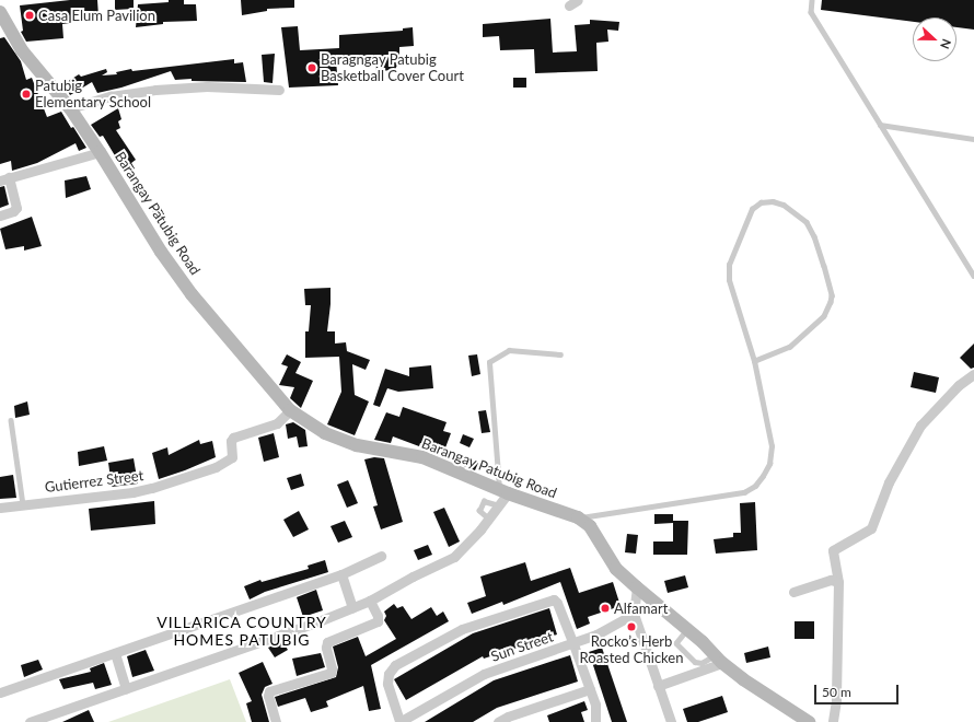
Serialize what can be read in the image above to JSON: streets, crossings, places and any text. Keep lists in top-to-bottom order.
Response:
{
  "streets": {
    "main road": ["Barangay Patubig Road"],
    "street": ["Gutierrez Street", "Sun Street"]
  },
  "crossings": [
    ["Barangay Patubig Road", "Gutierrez Street"]
  ],
  "districts": ["VILLARICA COUNTRY HOMES PATUBIG"],
  "places": [
    "Casa Elum Pavilion",
    "Baragngay Patubig Basketball Cover Court",
    "Patubig Elementary School",
    "Alfamart",
    "Rocko’s Herb Roasted Chicken"
  ],
  "scale_bar": "50 m",
  "north": "right"
}
